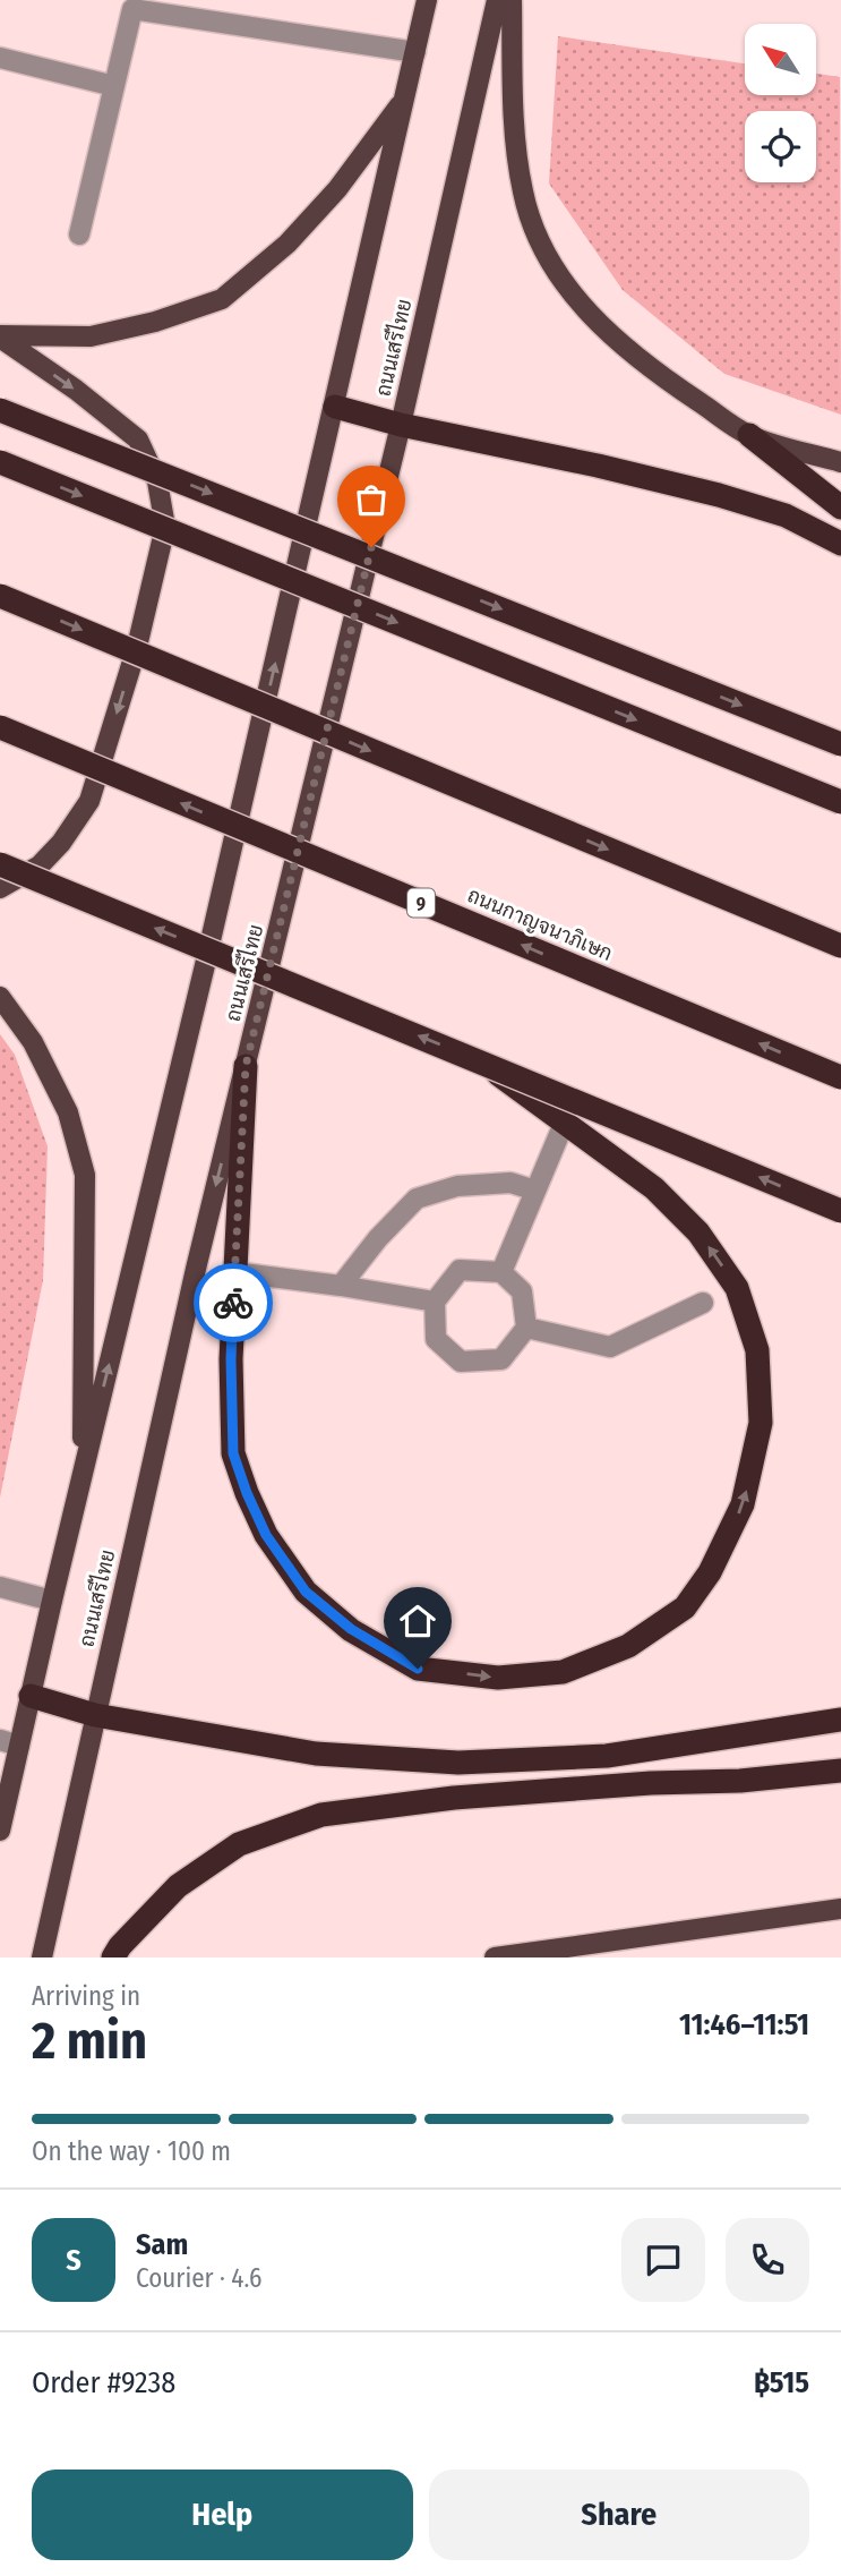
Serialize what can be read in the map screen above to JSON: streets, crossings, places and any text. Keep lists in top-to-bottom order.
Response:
{
  "streets": {
    "highway": ["9", "ถนนกาญจนาภิเษก"],
    "main road": ["ถนนเสรีไทย"]
  },
  "north": "top left",
  "page": {
    "heading": ["2 min", "Arriving in", "11:46–11:51"],
    "panel": [
      "Sam",
      "Courier · 4.6",
      "Order #9238",
      "฿515"
    ],
    "bar": "On the way · 100 m",
    "round": "S",
    "buttons": ["Help", "Share"]
  }
}
